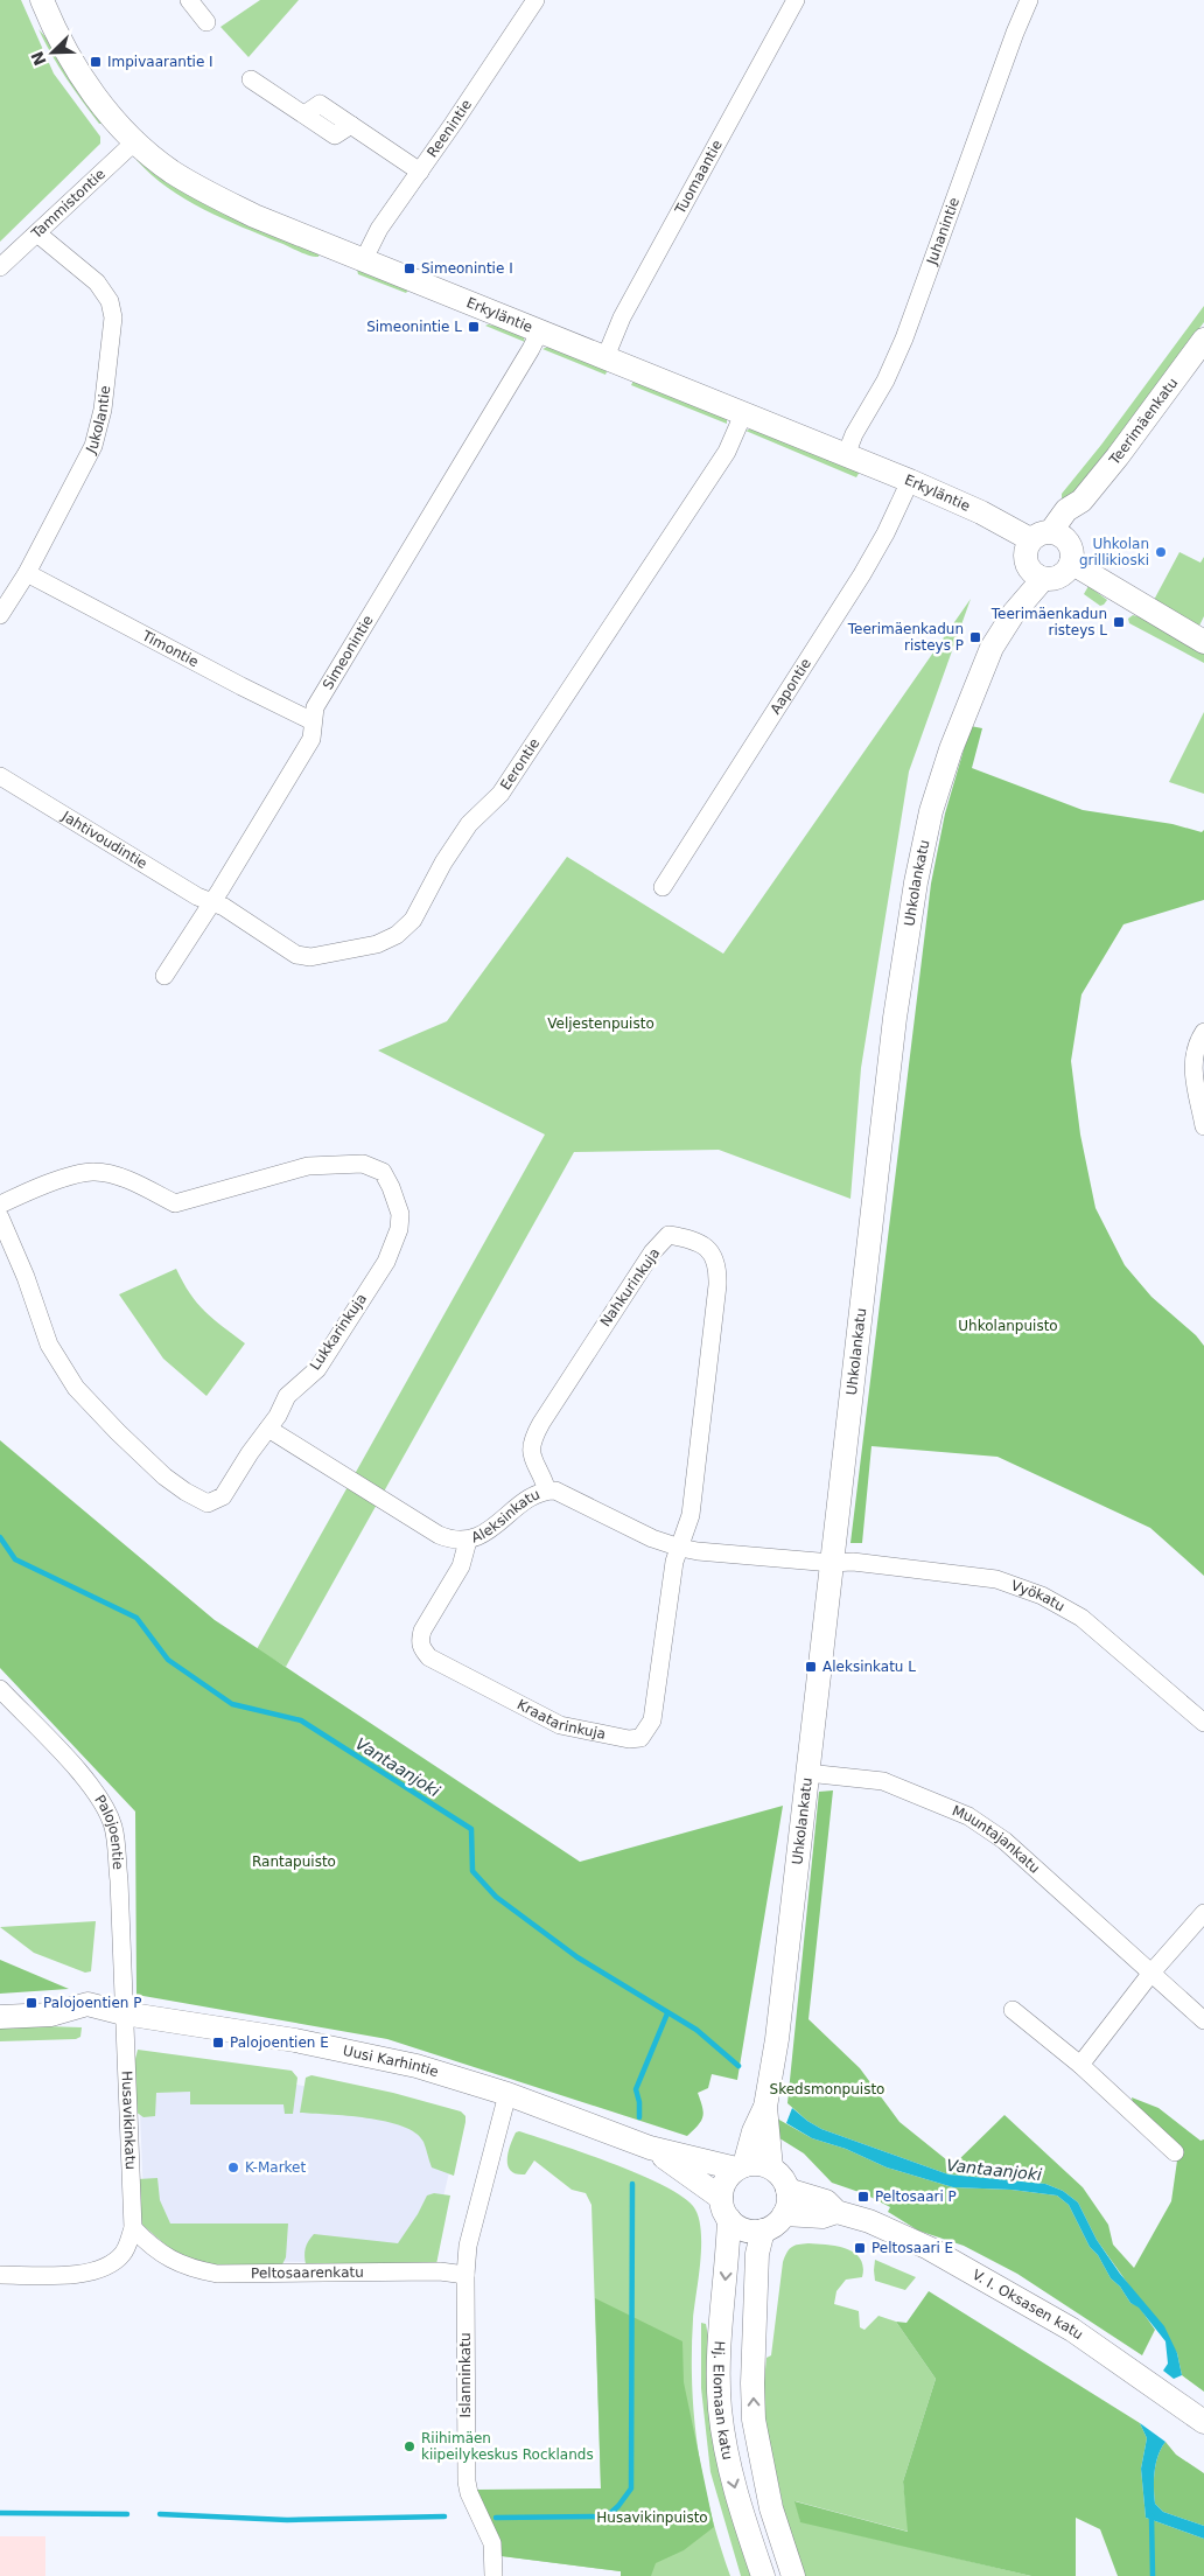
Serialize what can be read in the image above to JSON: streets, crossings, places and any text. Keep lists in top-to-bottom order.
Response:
{
  "streets": {
    "street": [
      "Reenintie",
      "Tuomaantie",
      "Tammistontie",
      "Juhanintie",
      "Erkyläntie",
      "Jukolantie",
      "Teerimäenkatu",
      "Timontie",
      "Simeonintie",
      "Aapontie",
      "Eerontie",
      "Jahtivoudintie",
      "Uhkolankatu",
      "Nahkurinkuja",
      "Lukkarinkuja",
      "Aleksinkatu",
      "Vyökatu",
      "Kraatarinkuja",
      "Palojoentie",
      "Muuntajankatu",
      "Uusi Karhintie",
      "Husavikinkatu",
      "Peltosaarenkatu",
      "V. I. Oksasen katu",
      "Islanninkatu",
      "Hj. Elomaan katu"
    ]
  },
  "crossings": [
    ["Reenintie", "Erkyläntie"],
    ["Tuomaantie", "Erkyläntie"],
    ["Tammistontie", "Erkyläntie"],
    ["Tammistontie", "Jukolantie"],
    ["Juhanintie", "Erkyläntie"],
    ["Erkyläntie", "Teerimäenkatu"],
    ["Erkyläntie", "Simeonintie"],
    ["Erkyläntie", "Aapontie"],
    ["Erkyläntie", "Eerontie"],
    ["Jukolantie", "Timontie"],
    ["Teerimäenkatu", "Uhkolankatu"],
    ["Timontie", "Simeonintie"],
    ["Simeonintie", "Eerontie"],
    ["Simeonintie", "Jahtivoudintie"],
    ["Eerontie", "Jahtivoudintie"],
    ["Uhkolankatu", "Aleksinkatu"],
    ["Uhkolankatu", "Vyökatu"],
    ["Uhkolankatu", "Muuntajankatu"],
    ["Uhkolankatu", "Uusi Karhintie"],
    ["Uhkolankatu", "V. I. Oksasen katu"],
    ["Uhkolankatu", "Hj. Elomaan katu"],
    ["Nahkurinkuja", "Aleksinkatu"],
    ["Nahkurinkuja", "Kraatarinkuja"],
    ["Lukkarinkuja", "Aleksinkatu"],
    ["Aleksinkatu", "Vyökatu"],
    ["Aleksinkatu", "Kraatarinkuja"],
    ["Palojoentie", "Uusi Karhintie"],
    ["Palojoentie", "Husavikinkatu"],
    ["Uusi Karhintie", "Husavikinkatu"],
    ["Uusi Karhintie", "V. I. Oksasen katu"],
    ["Uusi Karhintie", "Hj. Elomaan katu"],
    ["Husavikinkatu", "Peltosaarenkatu"],
    ["Peltosaarenkatu", "Islanninkatu"],
    ["V. I. Oksasen katu", "Hj. Elomaan katu"]
  ],
  "water": ["Vantaanjoki"],
  "parks": [
    "Veljestenpuisto",
    "Uhkolanpuisto",
    "Rantapuisto",
    "Skedsmonpuisto",
    "Husavikinpuisto"
  ],
  "places": {
    "transit": [
      "Impivaarantie I",
      "Simeonintie I",
      "Simeonintie L",
      "Teerimäenkadun risteys L",
      "Teerimäenkadun risteys P",
      "Aleksinkatu L",
      "Palojoentien P",
      "Palojoentien E",
      "Peltosaari P",
      "Peltosaari E"
    ],
    "other": ["Uhkolan grillikioski", "K-Market", "Riihimäen kiipeilykeskus Rocklands"]
  },
  "north": "bottom left"
}
